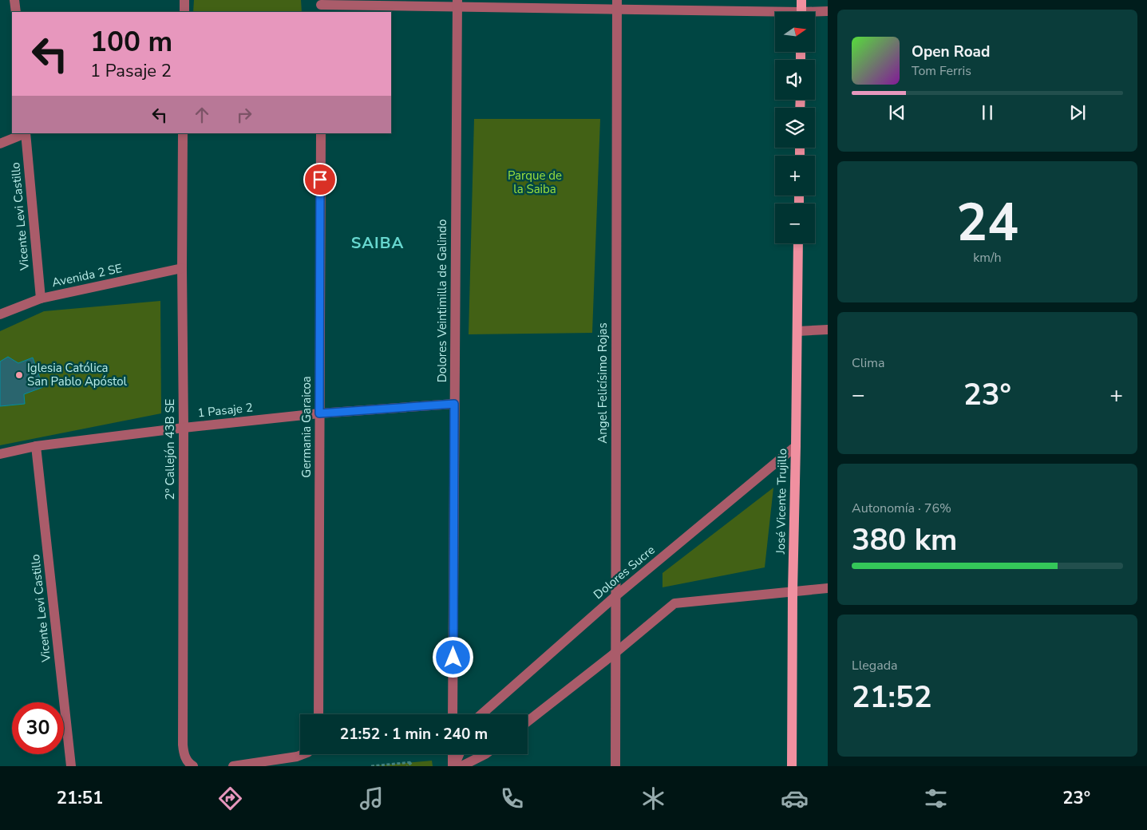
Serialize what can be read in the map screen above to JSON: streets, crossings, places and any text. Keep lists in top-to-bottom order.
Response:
{
  "streets": {
    "main road": ["José Vicente Trujillo"],
    "street": [
      "Vicente Levi Castillo",
      "Avenida 2 SE",
      "Dolores Veintimilla de Galindo",
      "Angel Felicísimo Rojas",
      "1 Pasaje 2",
      "Germania Garaicoa",
      "2º Callejón 43B SE",
      "Dolores Sucre"
    ]
  },
  "crossings": [
    ["Vicente Levi Castillo", "Avenida 2 SE"],
    ["Vicente Levi Castillo", "1 Pasaje 2"],
    ["Avenida 2 SE", "2º Callejón 43B SE"],
    ["Dolores Veintimilla de Galindo", "1 Pasaje 2"],
    ["Angel Felicísimo Rojas", "Dolores Sucre"],
    ["1 Pasaje 2", "Germania Garaicoa"],
    ["1 Pasaje 2", "2º Callejón 43B SE"],
    ["José Vicente Trujillo", "Dolores Sucre"]
  ],
  "districts": ["SAIBA"],
  "parks": ["Parque de la Saiba"],
  "places": ["Iglesia Católica San Pablo Apóstol"],
  "north": "right",
  "page": {
    "map_buttons": ["+", "−"],
    "turn": ["100 m", "1 Pasaje 2"],
    "song": ["Open Road", "Tom Ferris"],
    "tile": [
      ["24", "km/h"],
      "Clima",
      ["Autonomía · 76%", "380 km"],
      ["Llegada", "21:52"]
    ],
    "heat": ["−", "23°", "+"],
    "limit": "30",
    "trip": "21:52 · 1 min · 240 m",
    "tabs": ["21:51", "23°"]
  }
}
